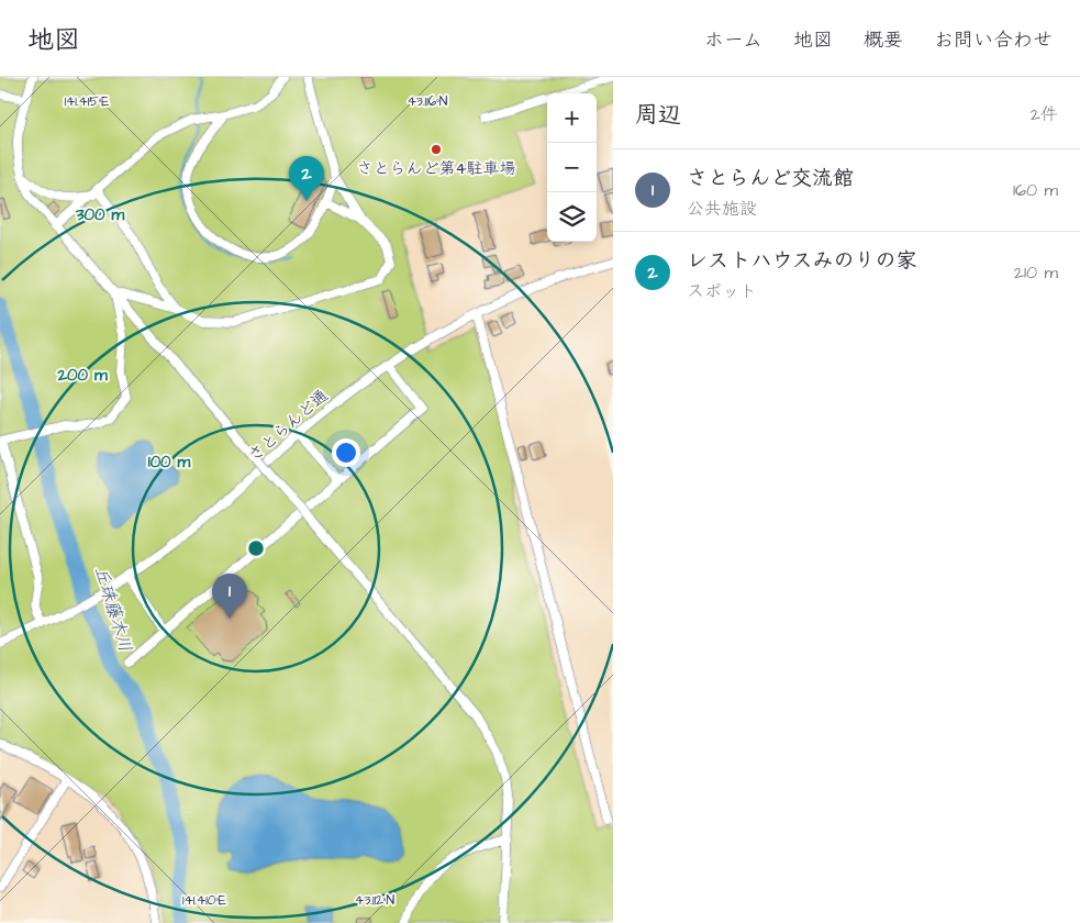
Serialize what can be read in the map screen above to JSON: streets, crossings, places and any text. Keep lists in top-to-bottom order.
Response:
{
  "streets": {
    "street": ["さとらんど通"]
  },
  "water": ["丘珠藤木川"],
  "places": ["さとらんど第4駐車場"],
  "page": {
    "header": "地図",
    "nav": [
      "ホーム",
      "地図",
      "概要",
      "お問い合わせ"
    ],
    "heading": ["周辺", "2件"],
    "map_buttons": ["+", "−"],
    "list": [
      {
        "mark": "1",
        "name": "さとらんど交流館",
        "note": "公共施設",
        "value": "160 m"
      },
      {
        "mark": "2",
        "name": "レストハウスみのりの家",
        "note": "スポット",
        "value": "210 m"
      }
    ],
    "pins": ["2", "1"]
  },
  "coordinates": [
    "141.415°E",
    "43.116°N",
    "43.112°N",
    "141.410°E"
  ],
  "rings": ["300 m", "200 m", "100 m"]
}
